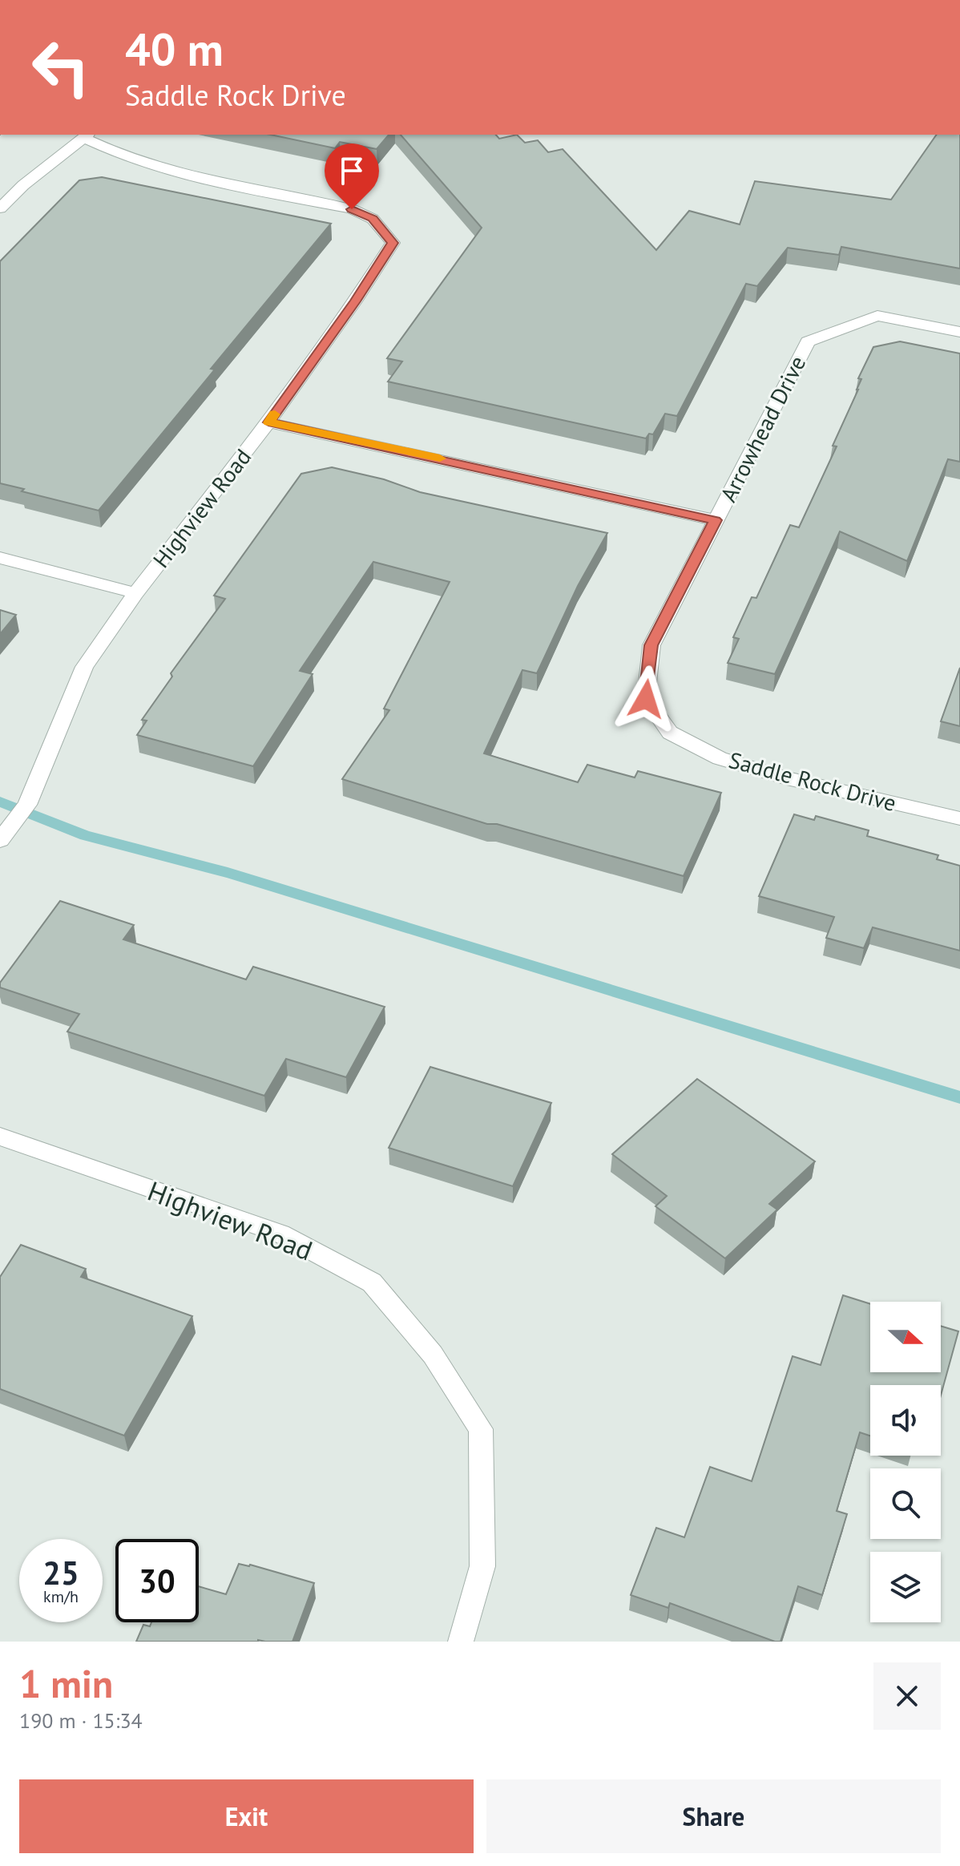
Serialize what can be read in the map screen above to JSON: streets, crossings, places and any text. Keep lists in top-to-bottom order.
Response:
{
  "streets": {
    "street": ["Arrowhead Drive", "Highview Road", "Saddle Rock Drive"]
  },
  "crossings": [
    ["Arrowhead Drive", "Saddle Rock Drive"]
  ],
  "north": "right",
  "page": {
    "turn": ["40 m", "Saddle Rock Drive"],
    "speed": "25 km/h",
    "limit": "30",
    "heading": ["1 min", "190 m · 15:34"],
    "buttons": ["Exit", "Share"]
  }
}
